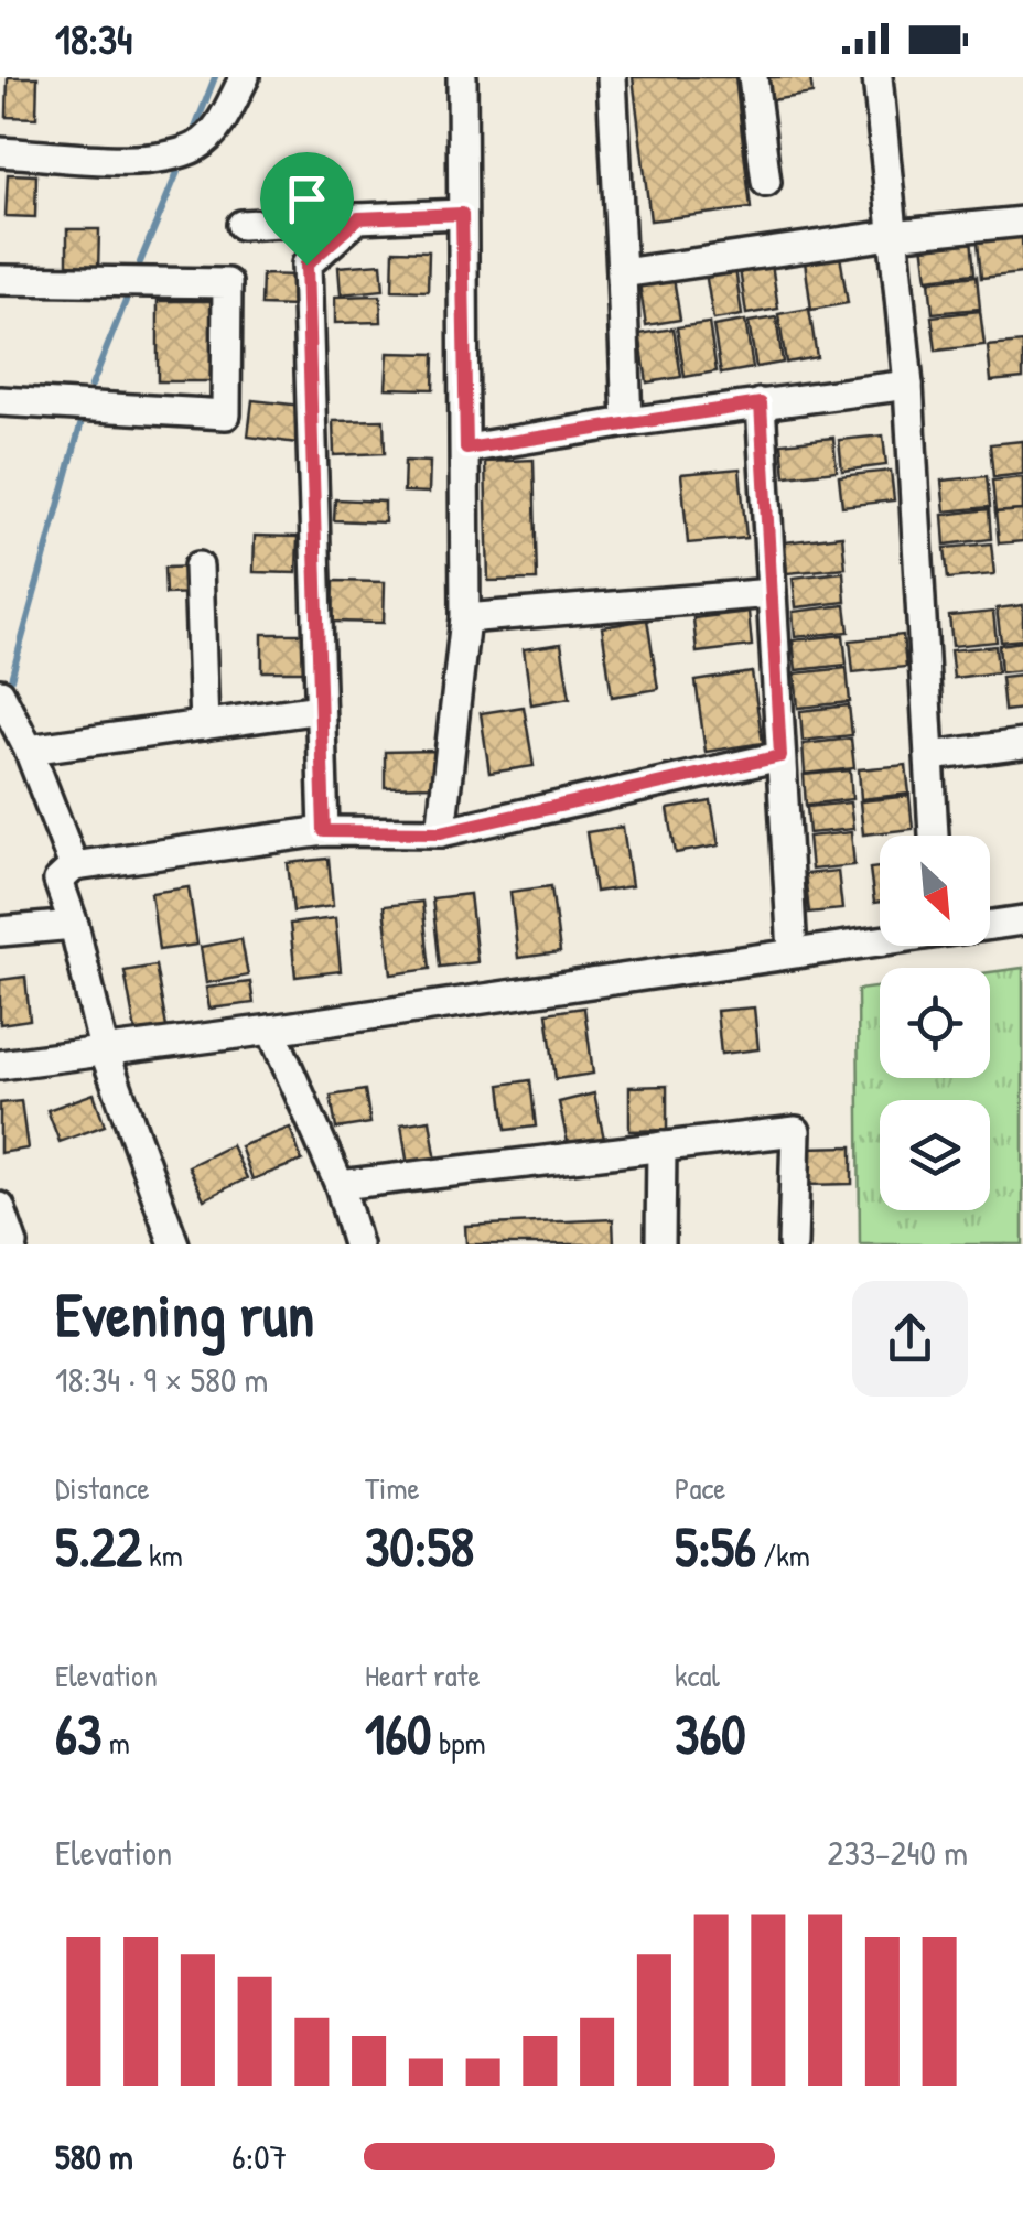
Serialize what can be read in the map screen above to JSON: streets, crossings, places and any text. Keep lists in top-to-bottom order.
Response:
{
  "north": "bottom right",
  "page": {
    "status": "18:34",
    "heading": ["Evening run", "18:34 · 9 × 580 m"],
    "stats": [
      ["Distance", "5.22 km"],
      ["Time", "30:58"],
      ["Pace", "5:56 /km"],
      ["Elevation", "63 m"],
      ["Heart rate", "160 bpm"],
      ["kcal", "360"]
    ],
    "chart": ["Elevation", "233–240 m"],
    "list": [
      {
        "name": "580 m",
        "note": "6:07"
      }
    ]
  }
}
